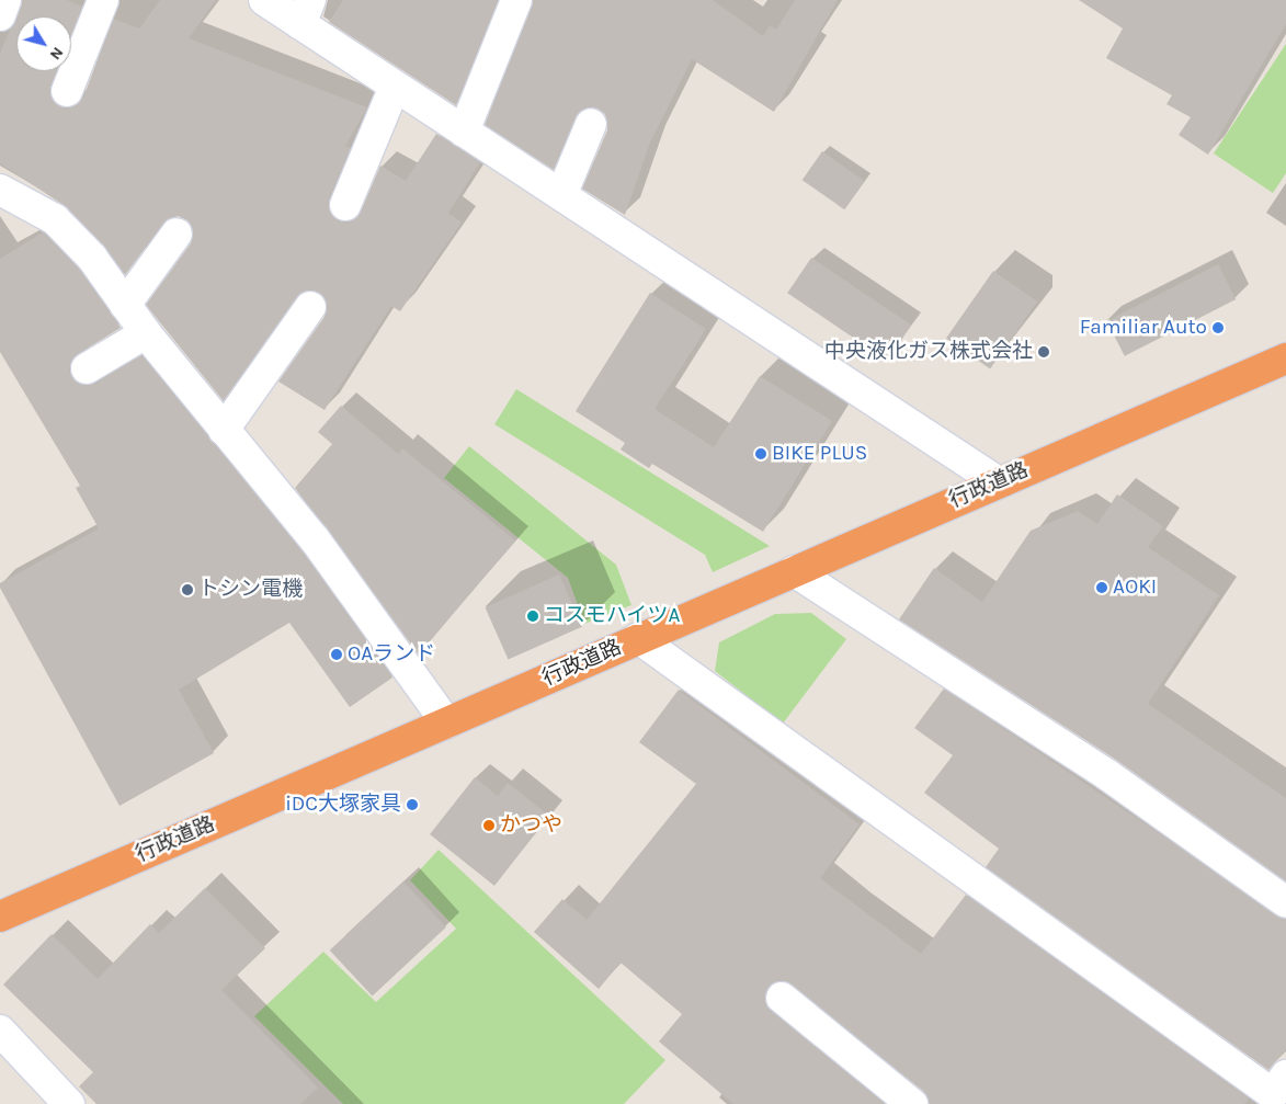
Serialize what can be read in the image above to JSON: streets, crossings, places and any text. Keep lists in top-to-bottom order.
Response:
{
  "streets": {
    "highway": ["行政道路"]
  },
  "places": [
    "Familiar Auto",
    "中央液化ガス株式会社",
    "BIKE PLUS",
    "AOKI",
    "トシン電機",
    "コスモハイツA",
    "OAランド",
    "iDC大塚家具",
    "かつや"
  ],
  "north": "bottom right"
}
